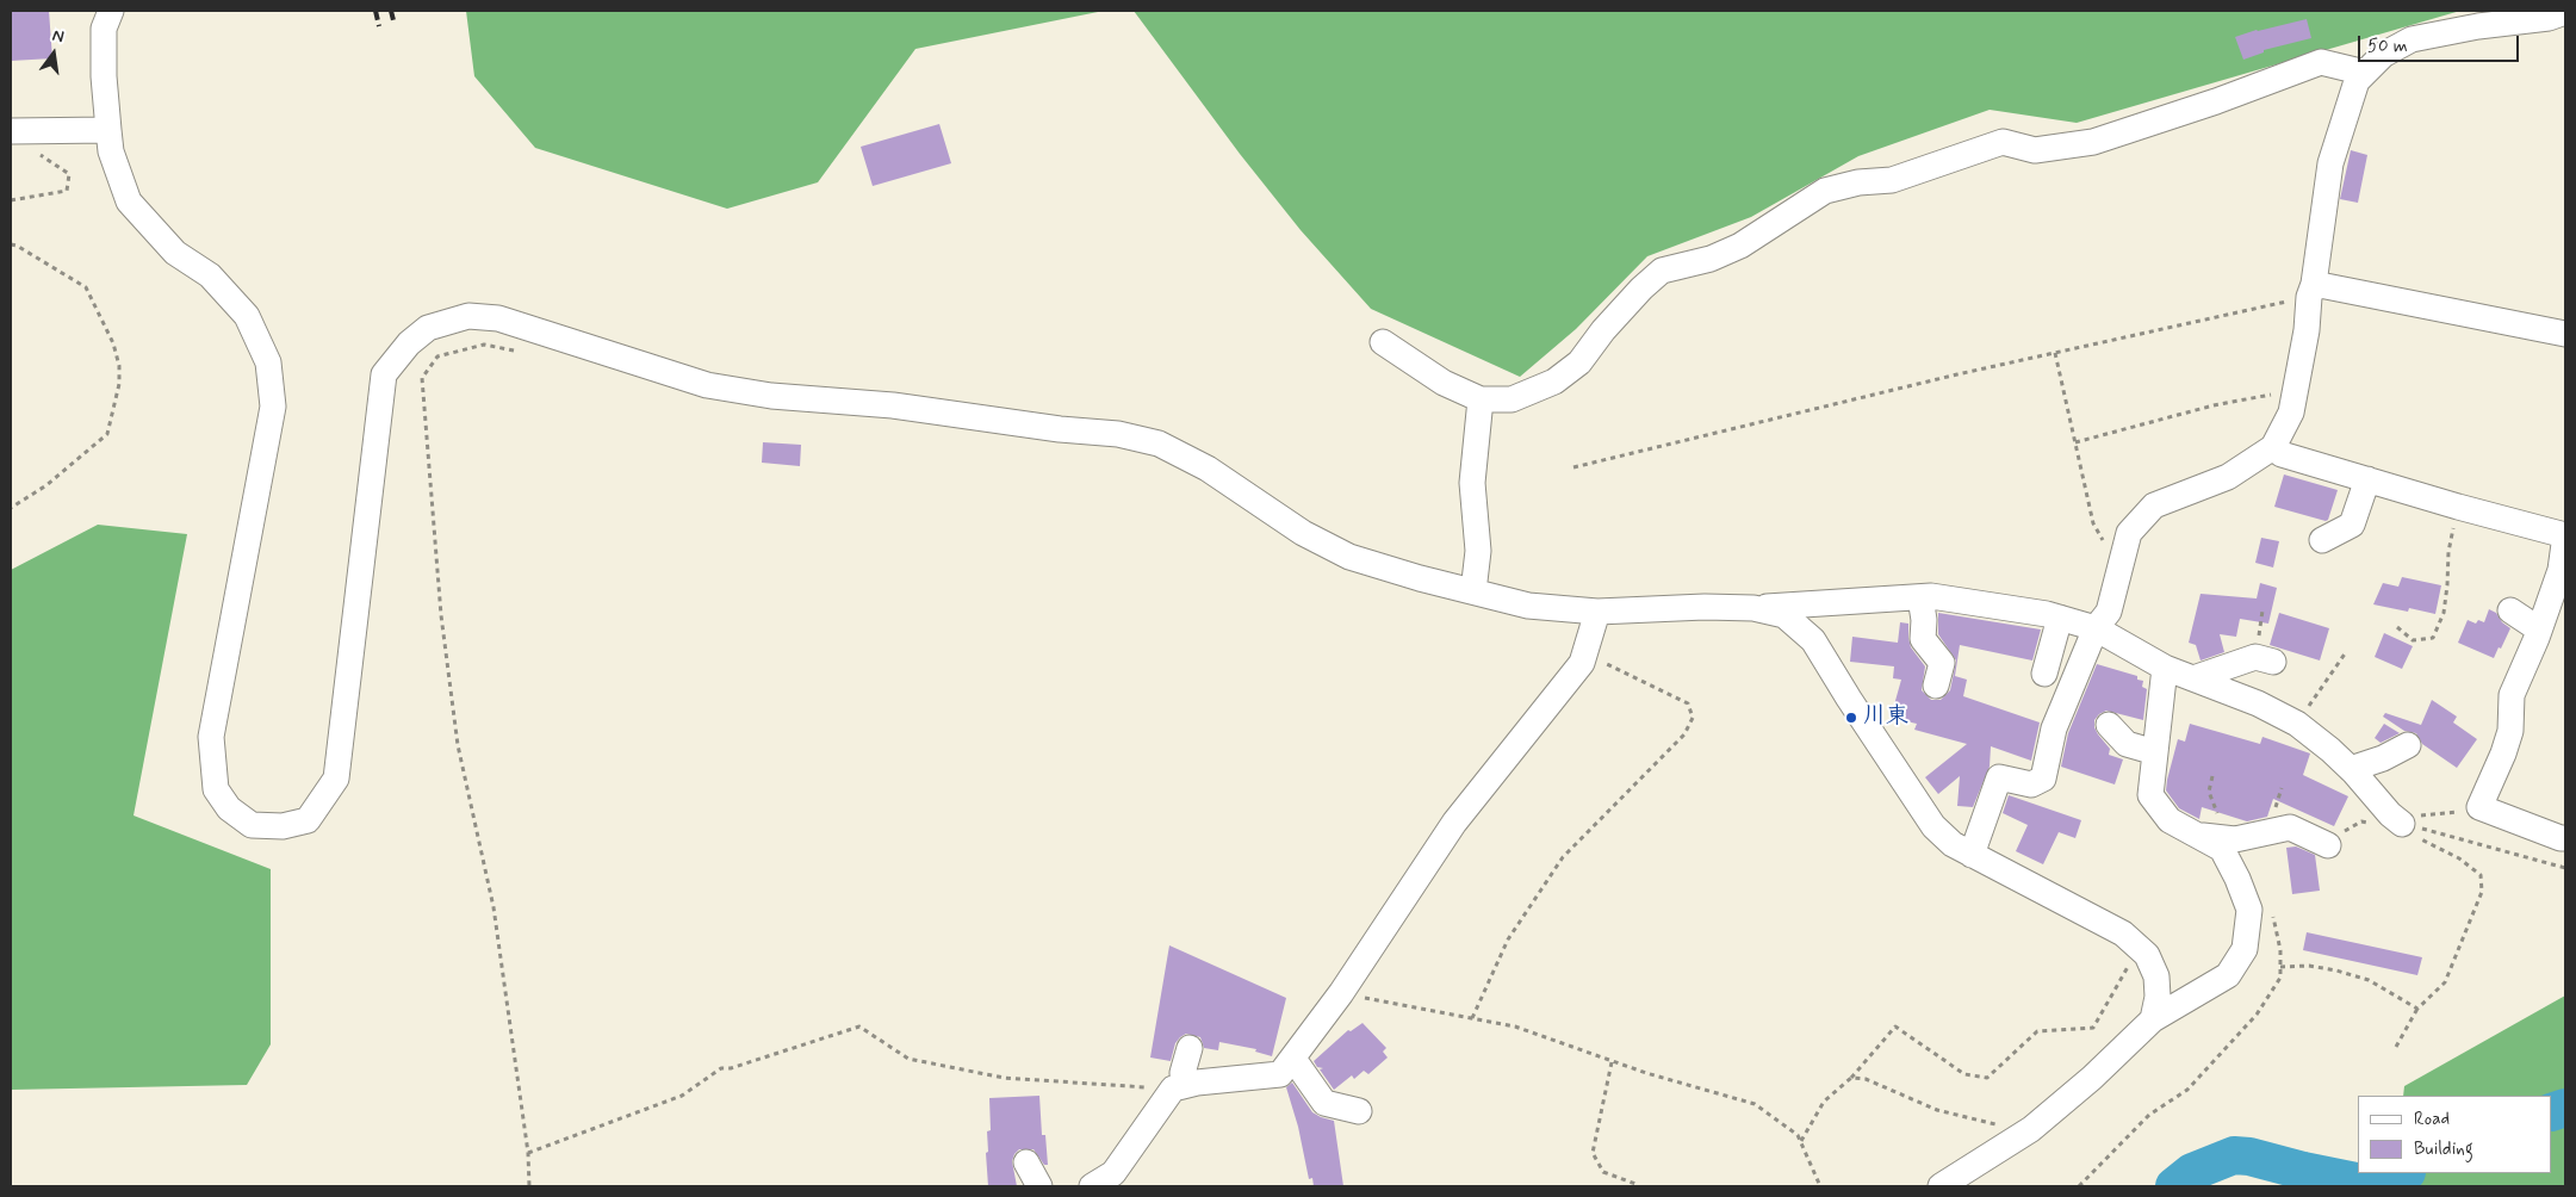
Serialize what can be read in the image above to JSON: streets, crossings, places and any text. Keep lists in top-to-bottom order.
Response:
{
  "places": ["川東"],
  "legend": ["Road", "Building"],
  "scale_bar": "50 m",
  "north": "top"
}
